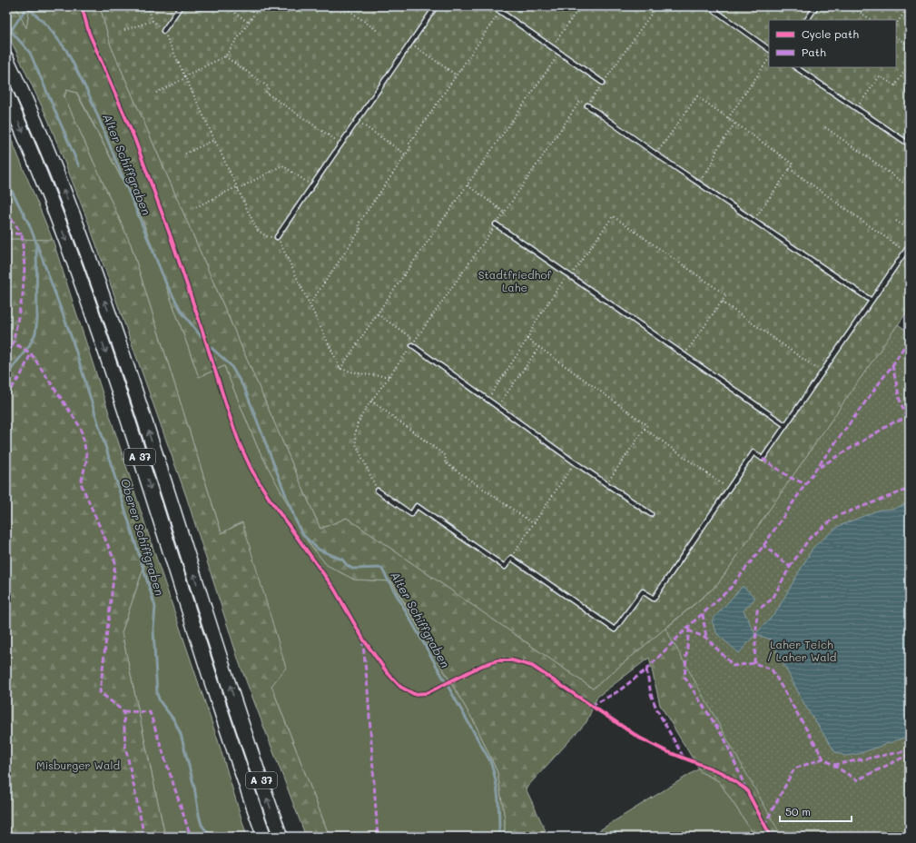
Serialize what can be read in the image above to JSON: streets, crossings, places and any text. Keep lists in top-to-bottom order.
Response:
{
  "streets": {
    "highway": ["A 37"]
  },
  "water": ["Alter Schiffgraben", "Oberer Schiffgraben"],
  "parks": ["Stadtfriedhof Lahe", "Laher Teich / Laher Wald", "Misburger Wald"],
  "legend": ["Cycle path", "Path"],
  "scale_bar": "50 m"
}
